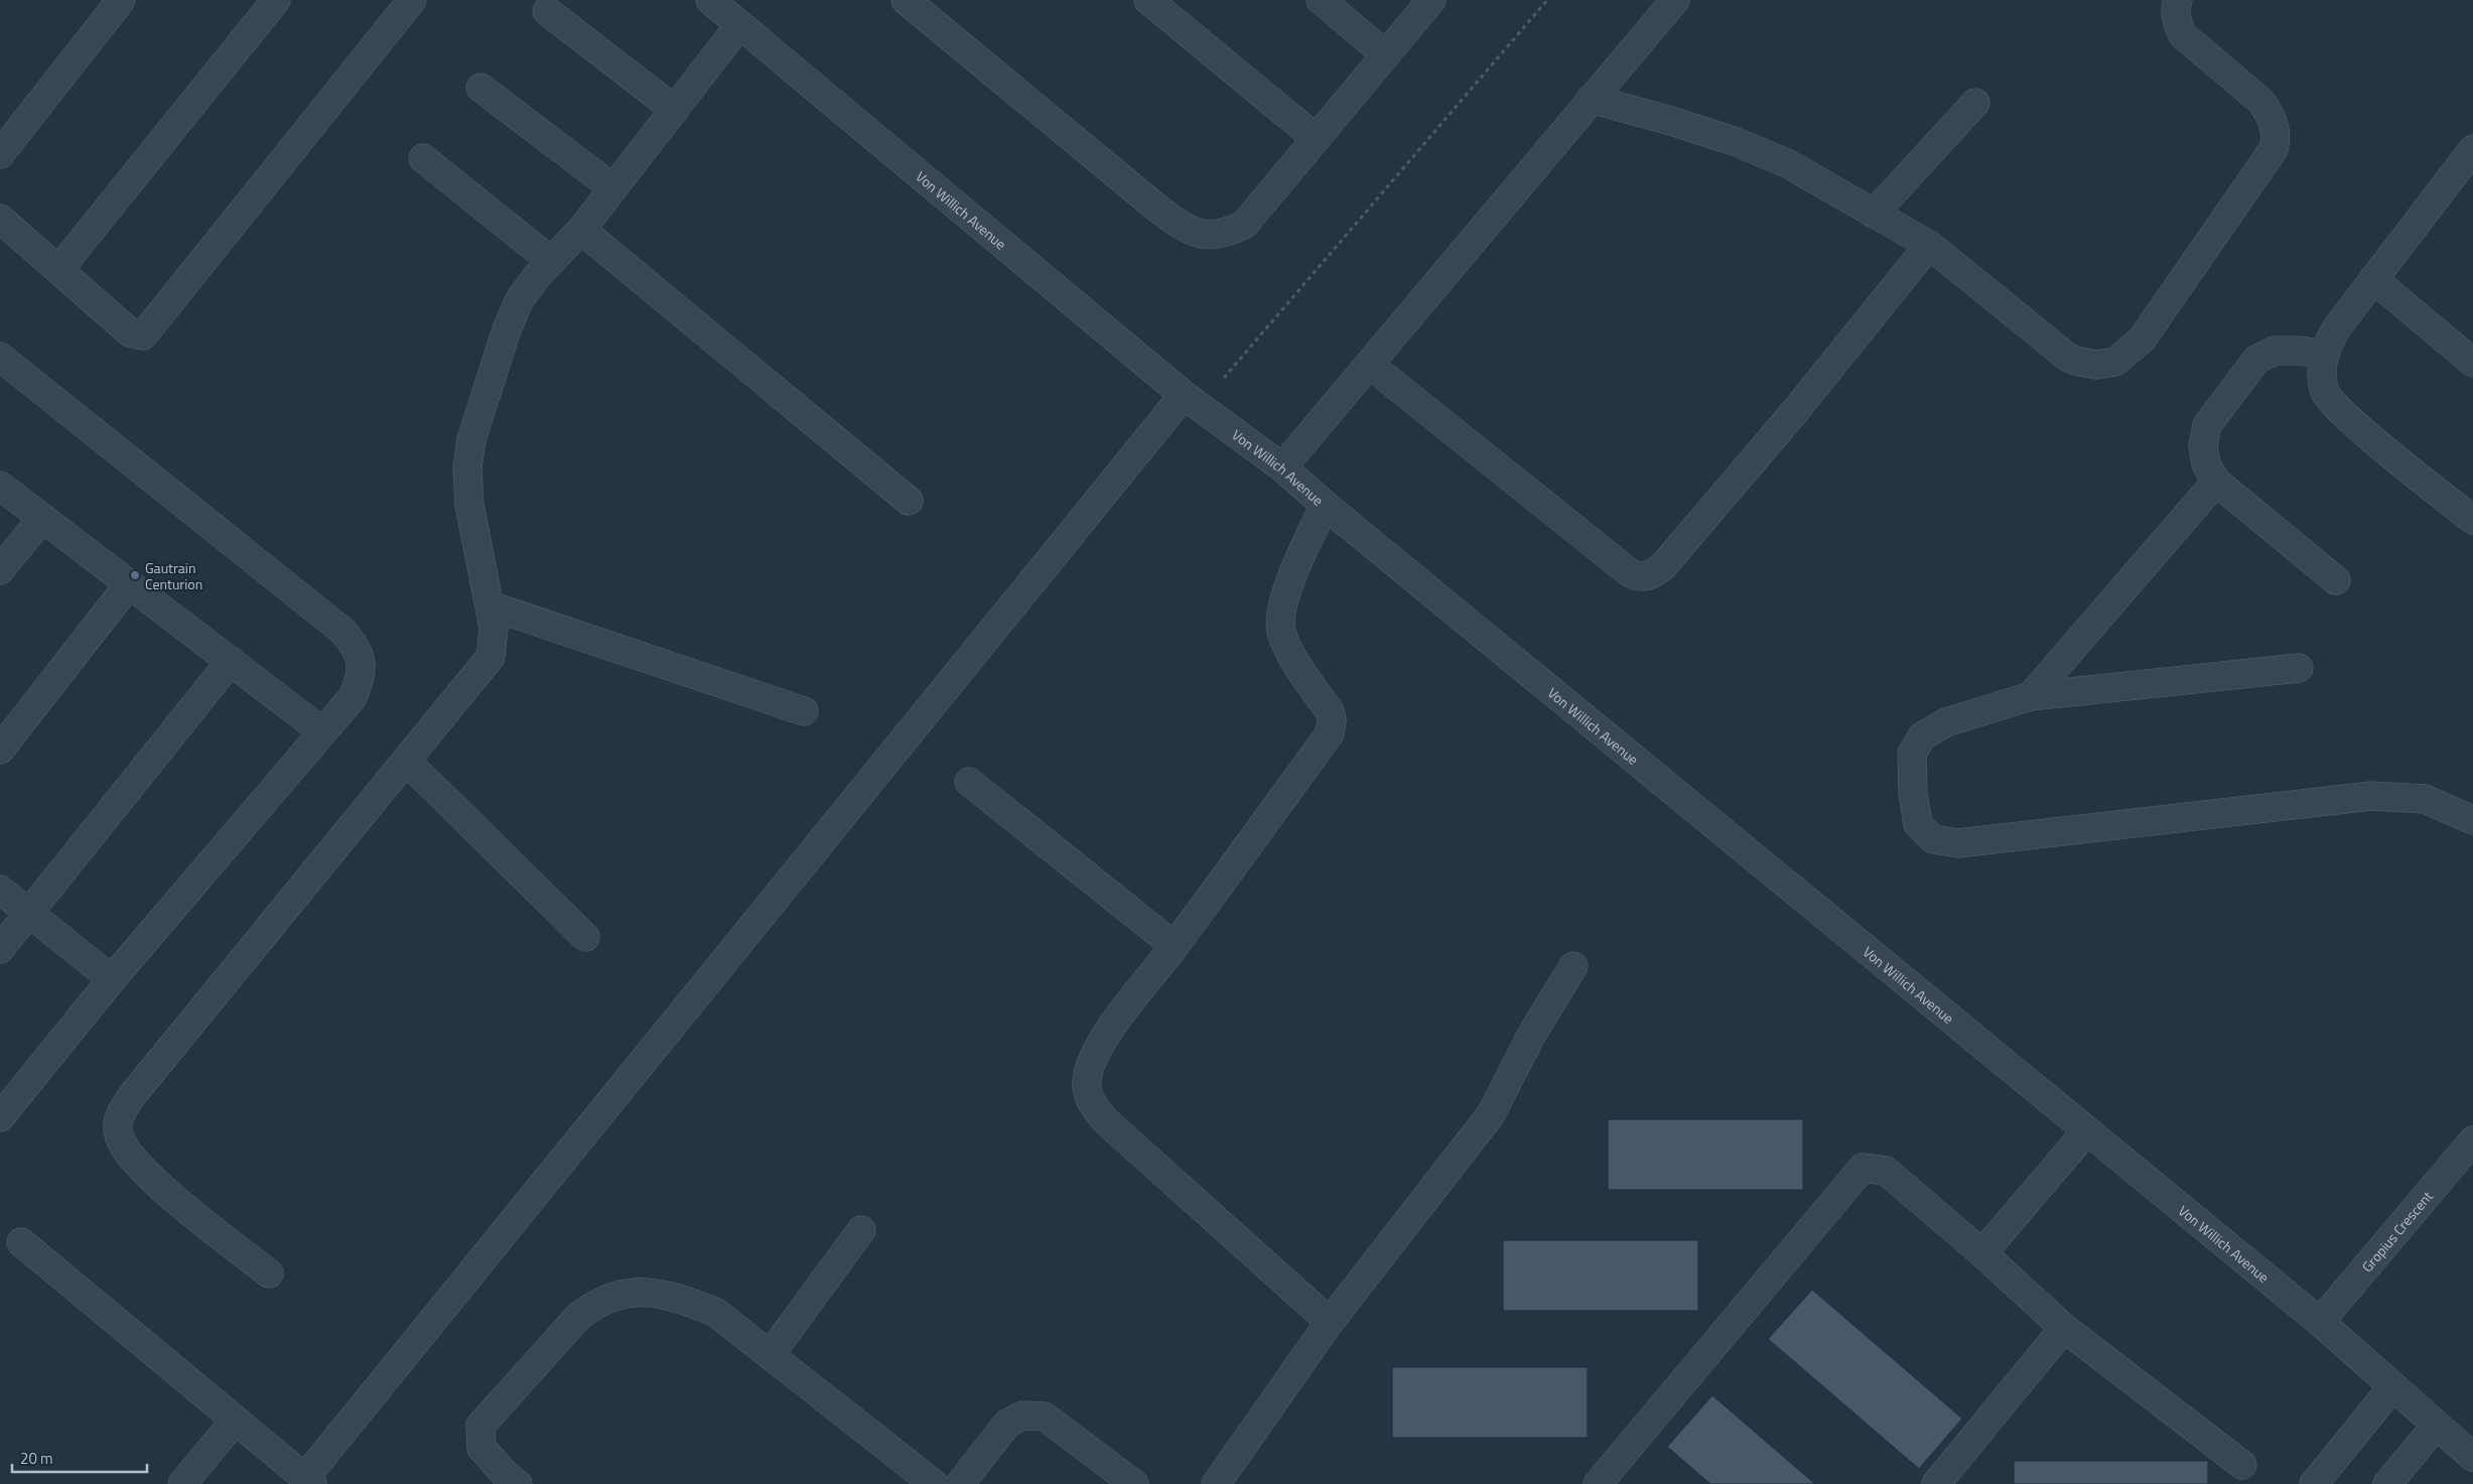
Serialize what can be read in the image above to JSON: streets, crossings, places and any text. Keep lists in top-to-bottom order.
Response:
{
  "streets": {
    "street": ["Von Willich Avenue", "Gropius Crescent"]
  },
  "crossings": [
    ["Von Willich Avenue", "Gropius Crescent"]
  ],
  "places": ["Gautrain Centurion"],
  "scale_bar": "20 m"
}
